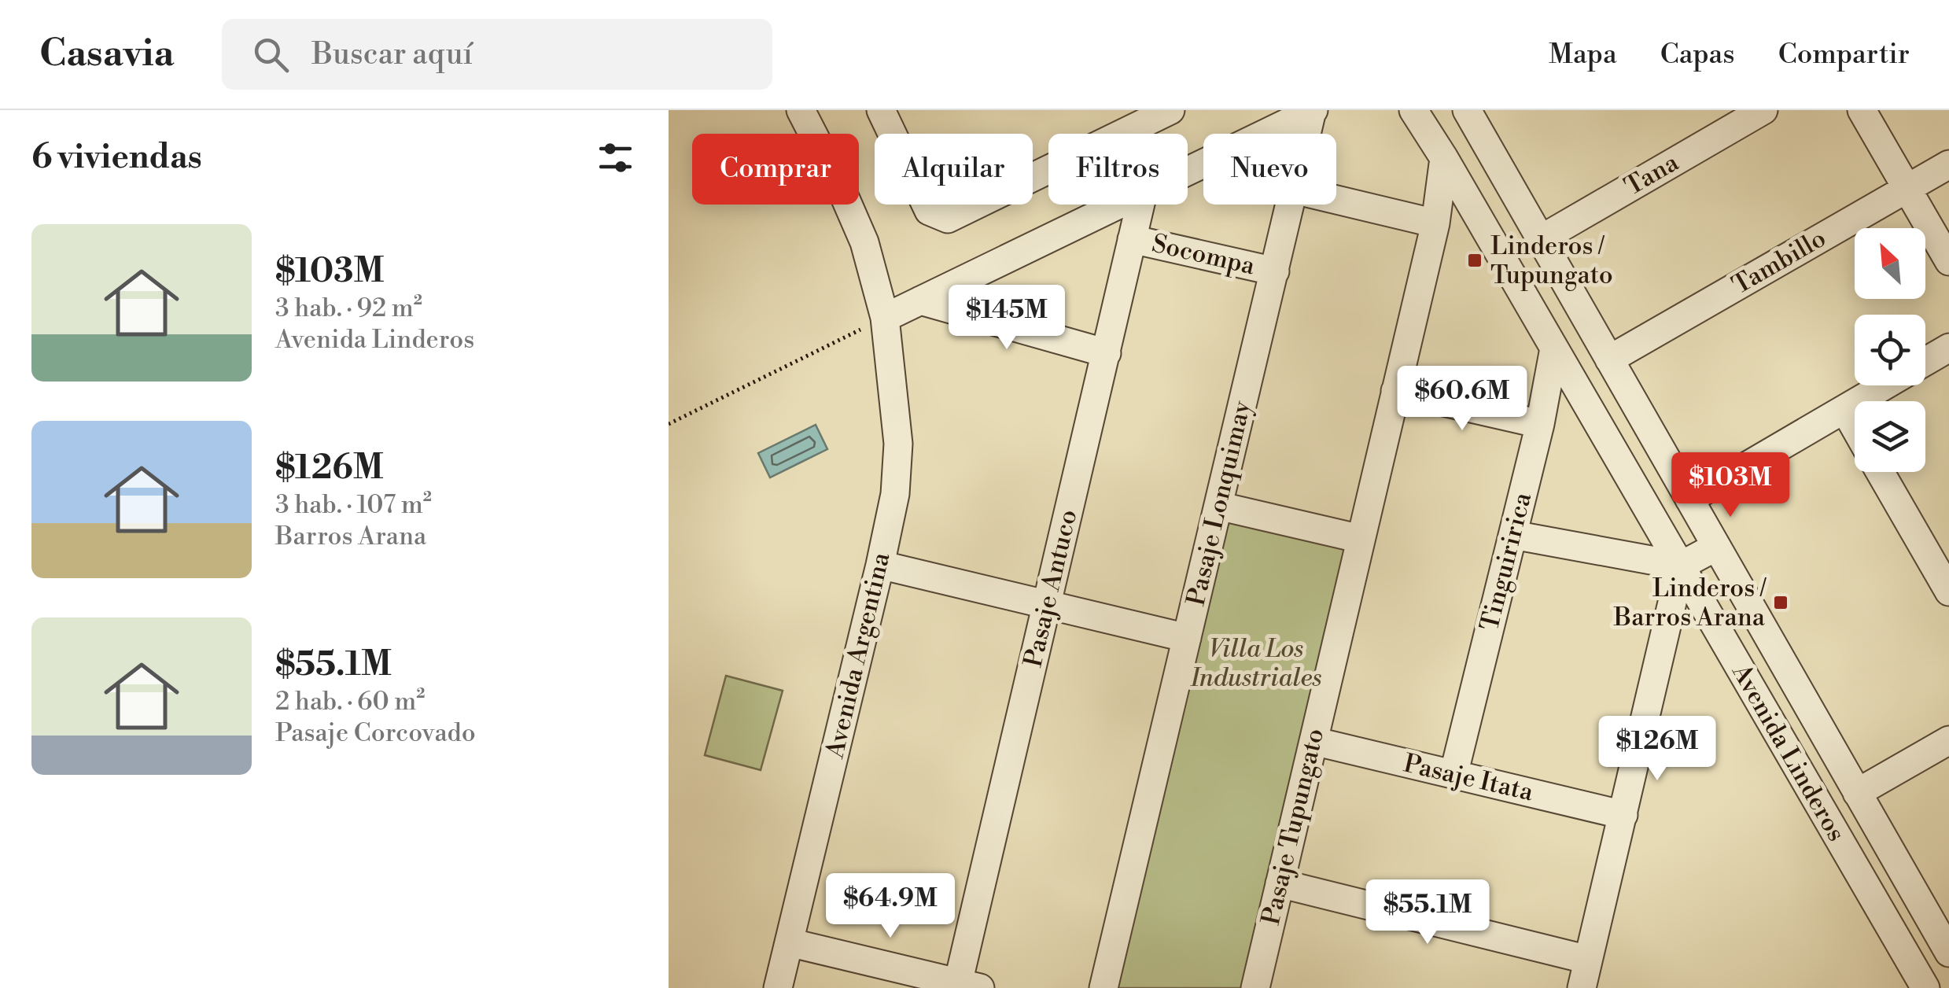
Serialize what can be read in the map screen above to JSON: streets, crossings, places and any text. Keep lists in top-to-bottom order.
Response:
{
  "streets": {
    "street": [
      "Tana",
      "Socompa",
      "Tambillo",
      "Pasaje Lonquimay",
      "Tinguiririca",
      "Pasaje Antuco",
      "Avenida Argentina",
      "Avenida Linderos",
      "Pasaje Itata",
      "Pasaje Tupungato"
    ]
  },
  "crossings": [
    ["Tana", "Avenida Linderos"],
    ["Socompa", "Pasaje Lonquimay"],
    ["Socompa", "Pasaje Antuco"],
    ["Tambillo", "Avenida Linderos"],
    ["Tinguiririca", "Avenida Linderos"],
    ["Tinguiririca", "Pasaje Itata"],
    ["Avenida Linderos", "Pasaje Tupungato"],
    ["Pasaje Itata", "Pasaje Tupungato"]
  ],
  "parks": ["Villa Los Industriales"],
  "places": {
    "transit": ["Linderos / Tupungato", "Linderos / Barros Arana"]
  },
  "north": "top left",
  "page": {
    "header": "Casavia",
    "search": "Buscar aquí",
    "nav": ["Mapa", "Capas", "Compartir"],
    "heading": "6 viviendas",
    "chip": [
      "Comprar",
      "Alquilar",
      "Filtros",
      "Nuevo"
    ],
    "list": [
      {
        "name": "$103M",
        "note": "3 hab. · 92 m² · Avenida Linderos"
      },
      {
        "name": "$126M",
        "note": "3 hab. · 107 m² · Barros Arana"
      },
      {
        "name": "$55.1M",
        "note": "2 hab. · 60 m² · Pasaje Corcovado"
      }
    ],
    "price": [
      "$145M",
      "$60.6M",
      "$103M",
      "$126M",
      "$64.9M",
      "$55.1M"
    ]
  }
}
